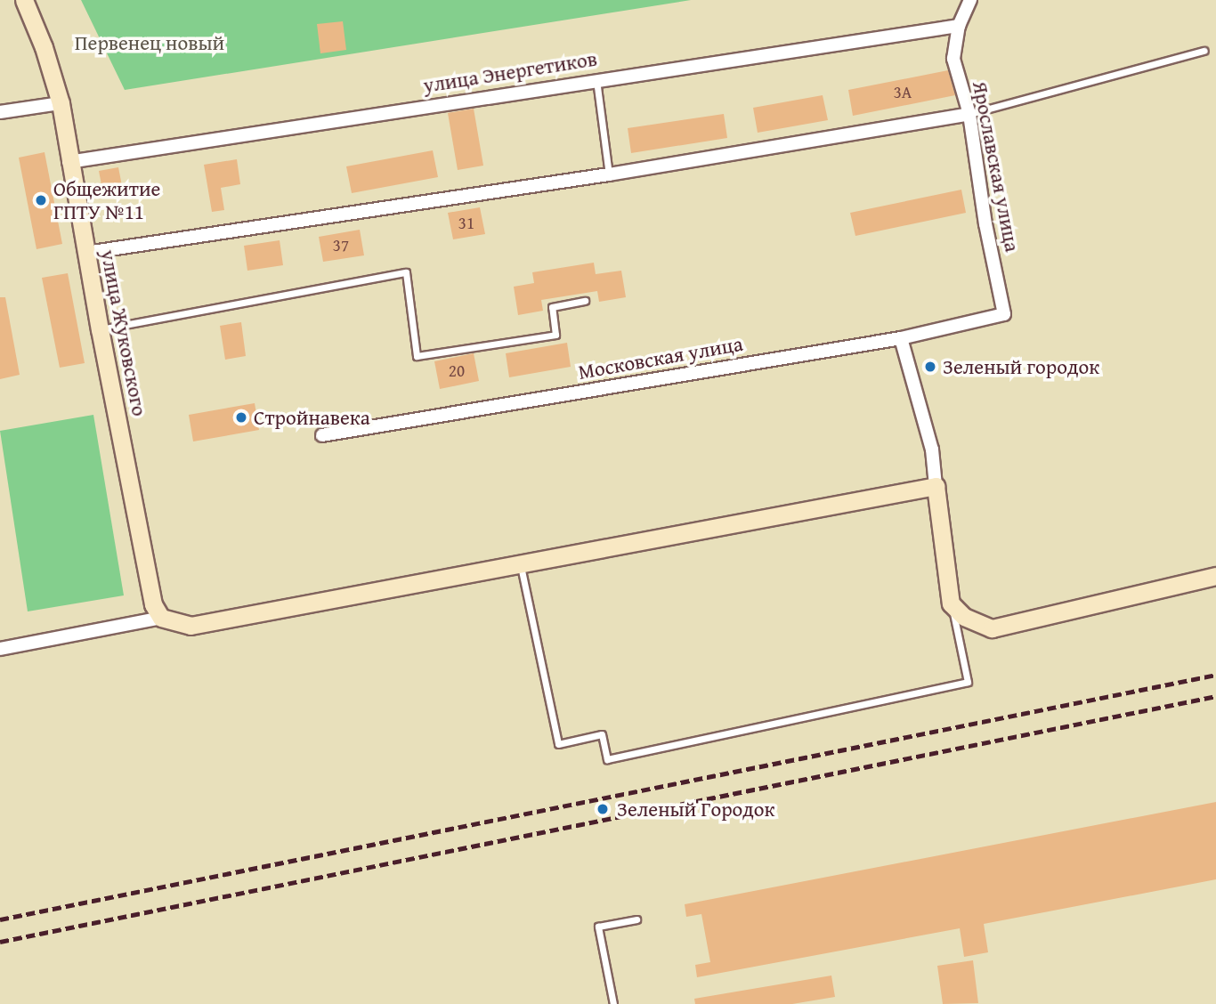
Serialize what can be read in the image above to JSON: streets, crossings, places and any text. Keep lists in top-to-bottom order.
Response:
{
  "streets": {
    "street": [
      "улица Энергетиков",
      "Ярославская улица",
      "улица Жуковского",
      "Московская улица"
    ]
  },
  "crossings": [
    ["улица Энергетиков", "Ярославская улица"],
    ["улица Энергетиков", "улица Жуковского"],
    ["Ярославская улица", "Московская улица"]
  ],
  "parks": ["Первенец новый"],
  "places": [
    "Общежитие ГПТУ №11",
    "Зеленый городок",
    "Стройнавека",
    "Зеленый Городок"
  ],
  "house_numbers": [
    "3А",
    "31",
    "37",
    "20"
  ]
}
